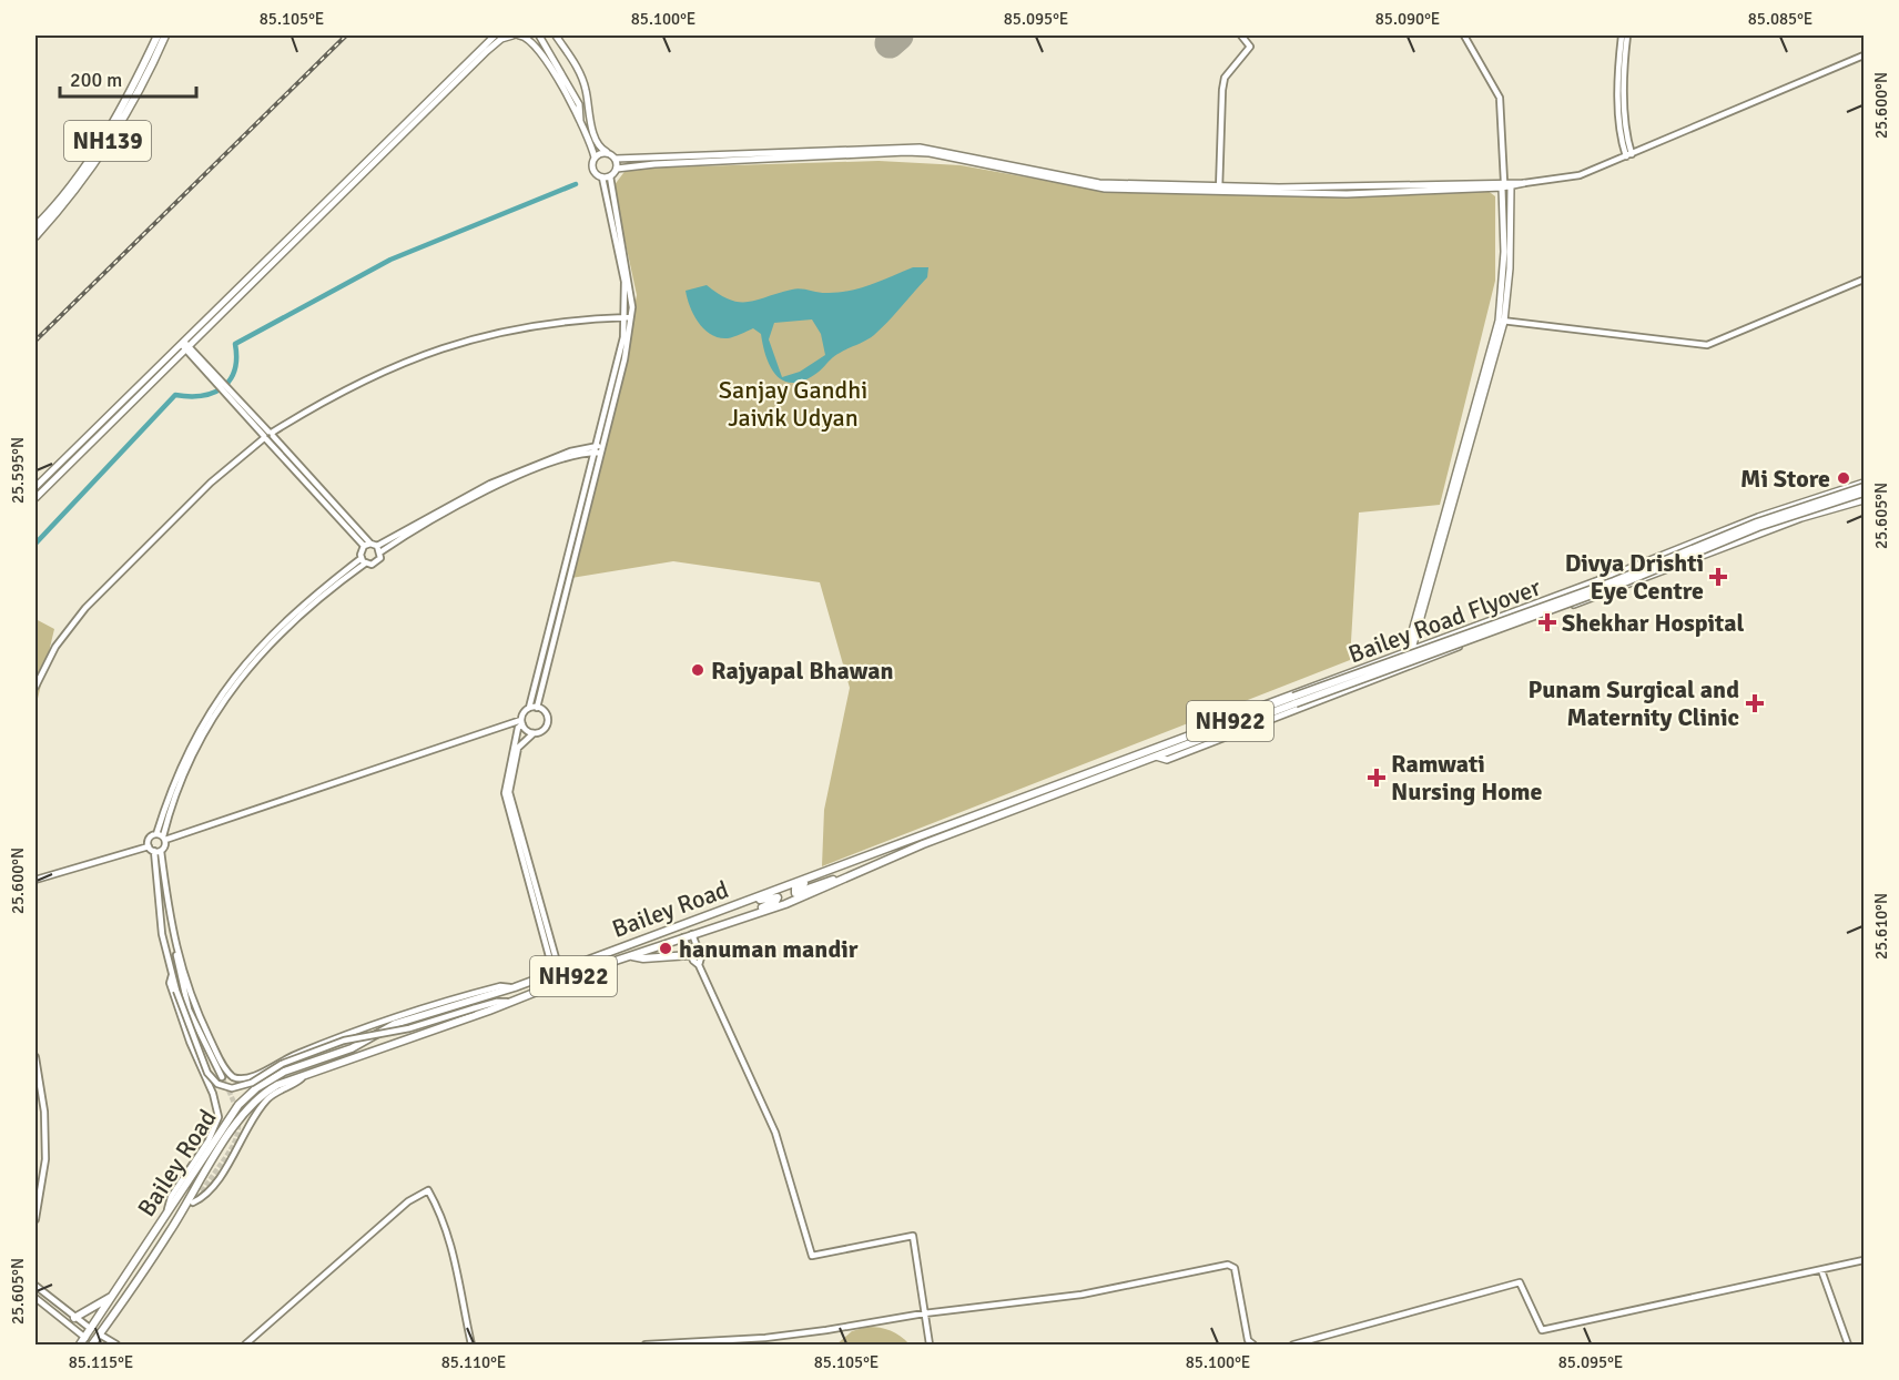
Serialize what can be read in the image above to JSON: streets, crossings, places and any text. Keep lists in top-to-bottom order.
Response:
{
  "streets": {
    "highway": [
      "NH139",
      "Bailey Road Flyover",
      "NH922",
      "Bailey Road"
    ]
  },
  "crossings": [
    ["Bailey Road Flyover", "Bailey Road"],
    ["NH922", "Bailey Road"]
  ],
  "parks": ["Sanjay Gandhi Jaivik Udyan"],
  "places": {
    "other": ["Mi Store", "Rajyapal Bhawan", "hanuman mandir"],
    "health": [
      "Divya Drishti Eye Centre",
      "Shekhar Hospital",
      "Punam Surgical and Maternity Clinic",
      "Ramwati Nursing Home"
    ]
  },
  "scale_bar": "200 m",
  "coordinates": [
    "85.105°E",
    "85.100°E",
    "85.095°E",
    "85.090°E",
    "85.085°E",
    "25.600°N",
    "25.595°N",
    "25.605°N",
    "25.610°N",
    "85.115°E",
    "85.110°E"
  ]
}
